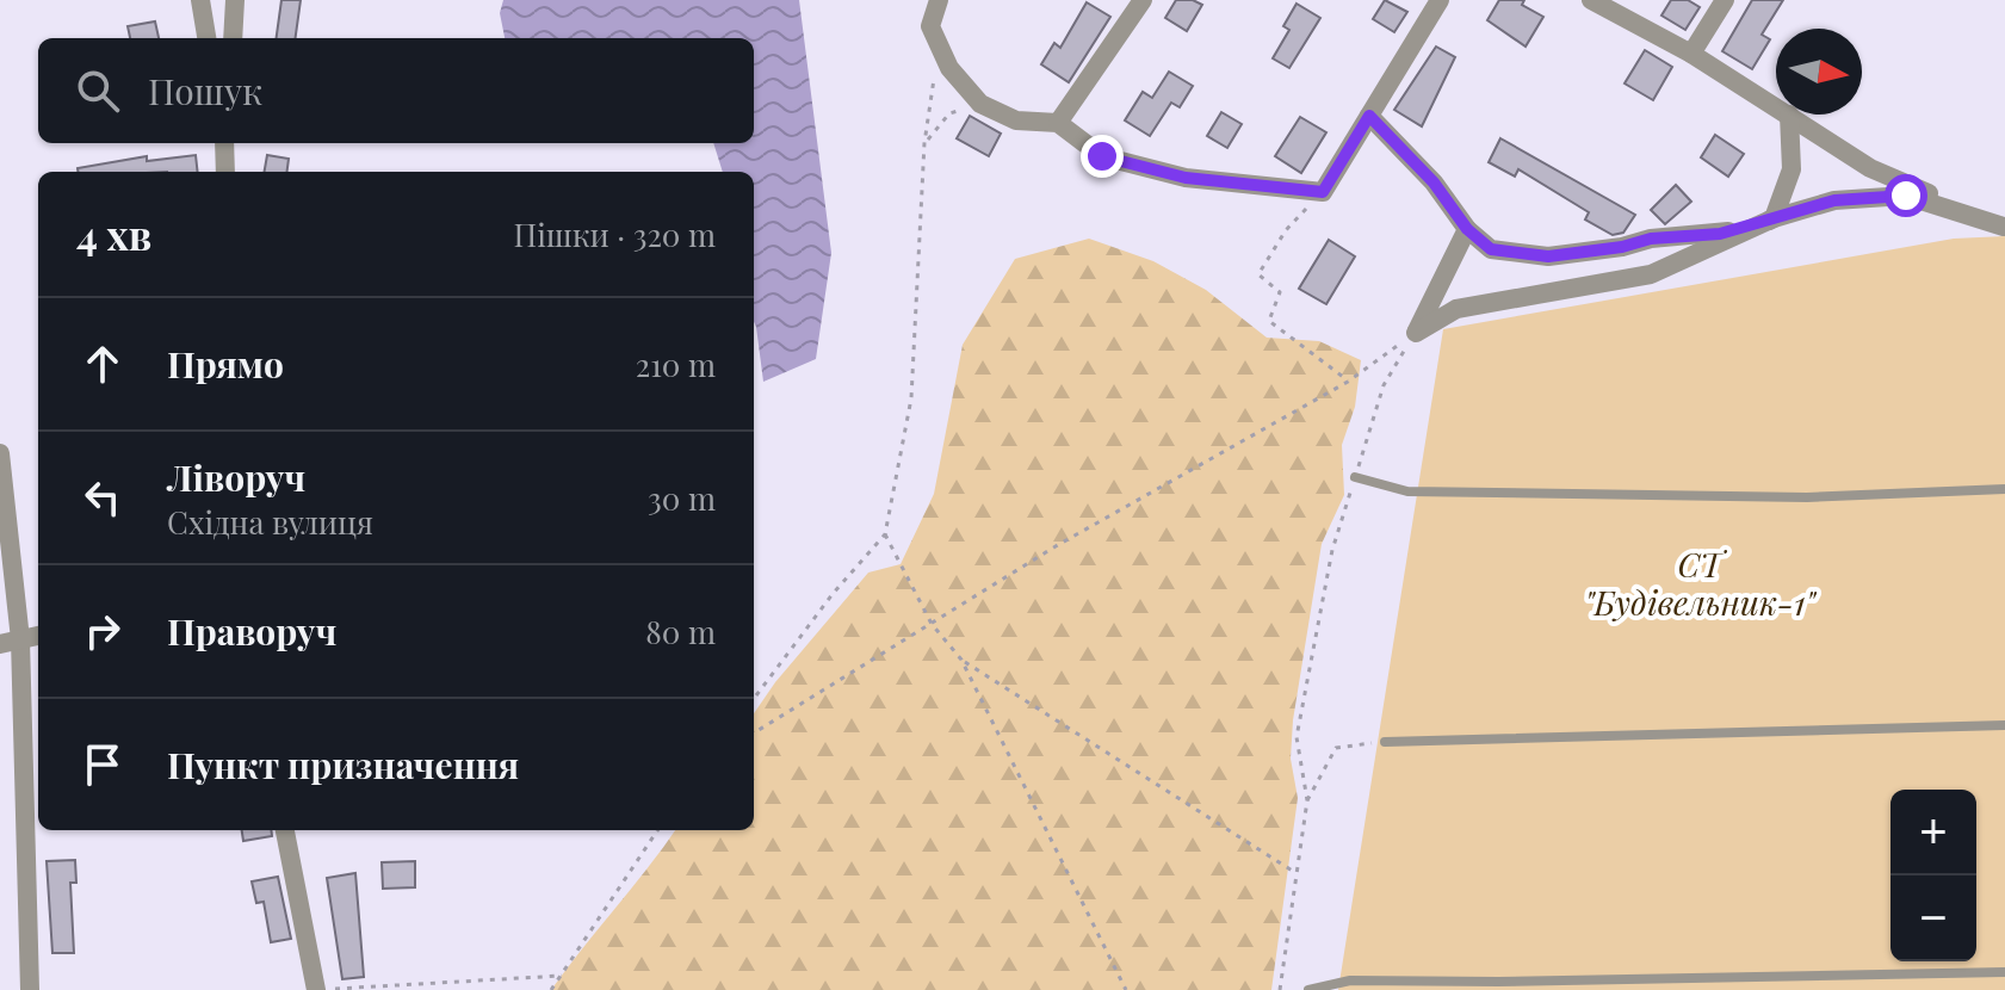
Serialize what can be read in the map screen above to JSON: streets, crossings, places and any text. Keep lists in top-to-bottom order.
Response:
{
  "parks": ["СТ \"Будівельник-1\""],
  "north": "right",
  "page": {
    "search": "Пошук",
    "heading": ["4 хв", "Пішки · 320 m"],
    "list": [
      ["Прямо", "210 m"],
      ["Ліворуч", "Східна вулиця", "30 m"],
      ["Праворуч", "80 m"],
      "Пункт призначення"
    ],
    "map_buttons": ["+", "−"]
  }
}
